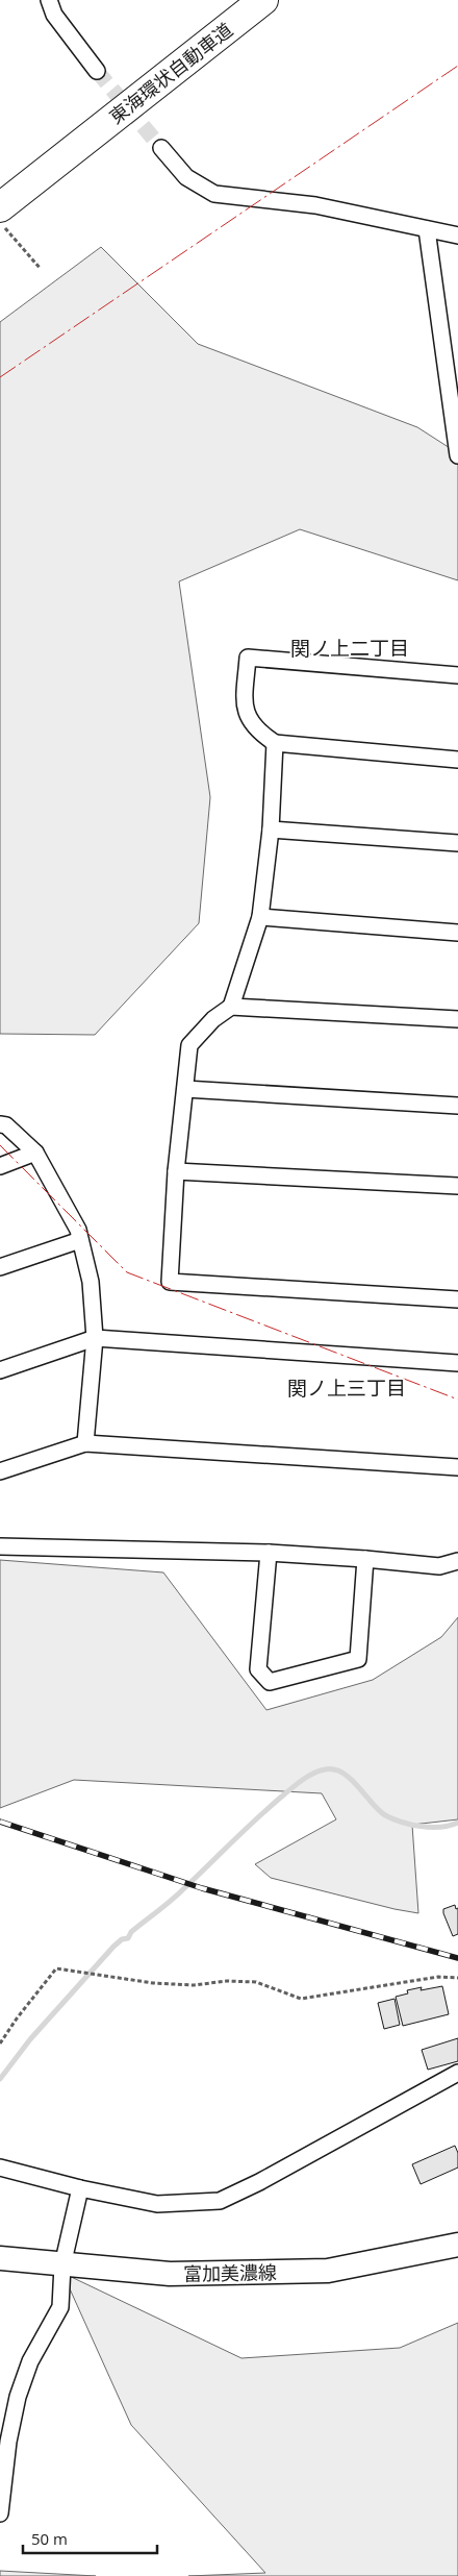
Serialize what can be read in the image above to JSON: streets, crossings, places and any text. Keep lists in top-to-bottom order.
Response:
{
  "streets": {
    "highway": ["東海環状自動車道"],
    "main road": ["富加美濃線"]
  },
  "districts": ["関ノ上二丁目", "関ノ上三丁目"],
  "scale_bar": "50 m"
}
